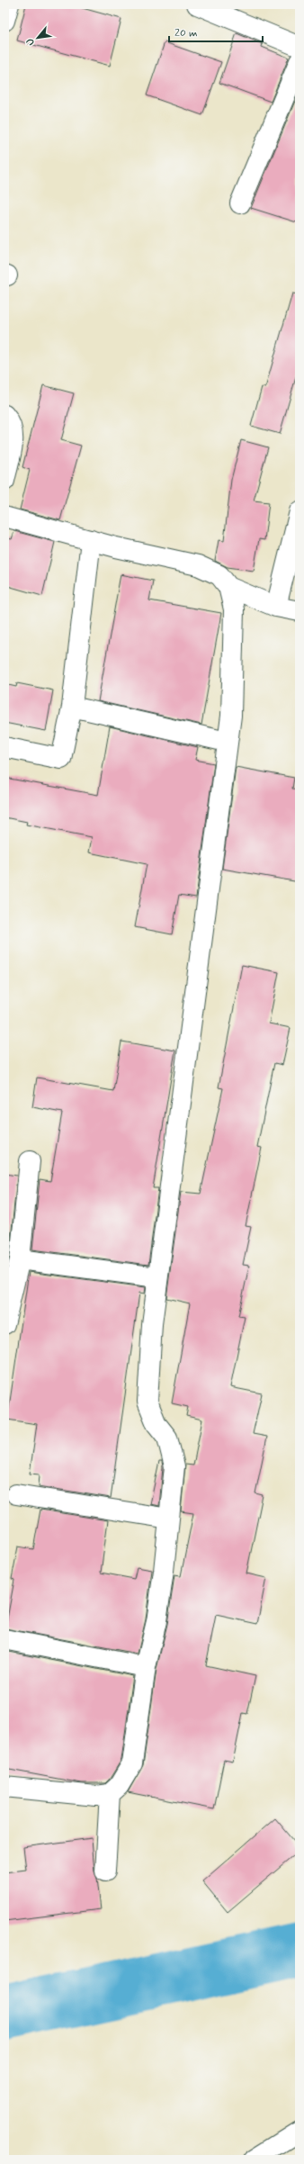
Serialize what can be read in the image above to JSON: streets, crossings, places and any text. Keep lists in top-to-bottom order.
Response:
{
  "scale_bar": "20 m",
  "north": "bottom left"
}
